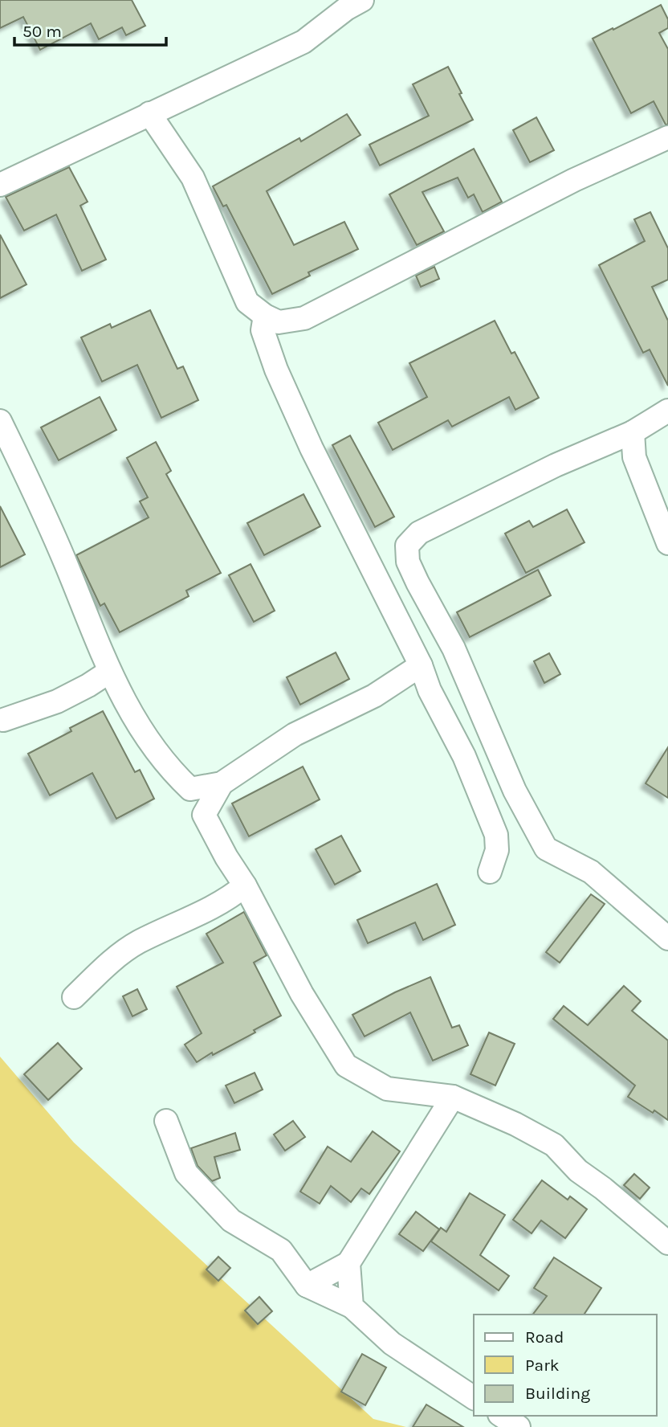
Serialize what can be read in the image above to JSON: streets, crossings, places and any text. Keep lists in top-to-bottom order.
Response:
{
  "legend": ["Road", "Park", "Building"],
  "scale_bar": "50 m"
}
